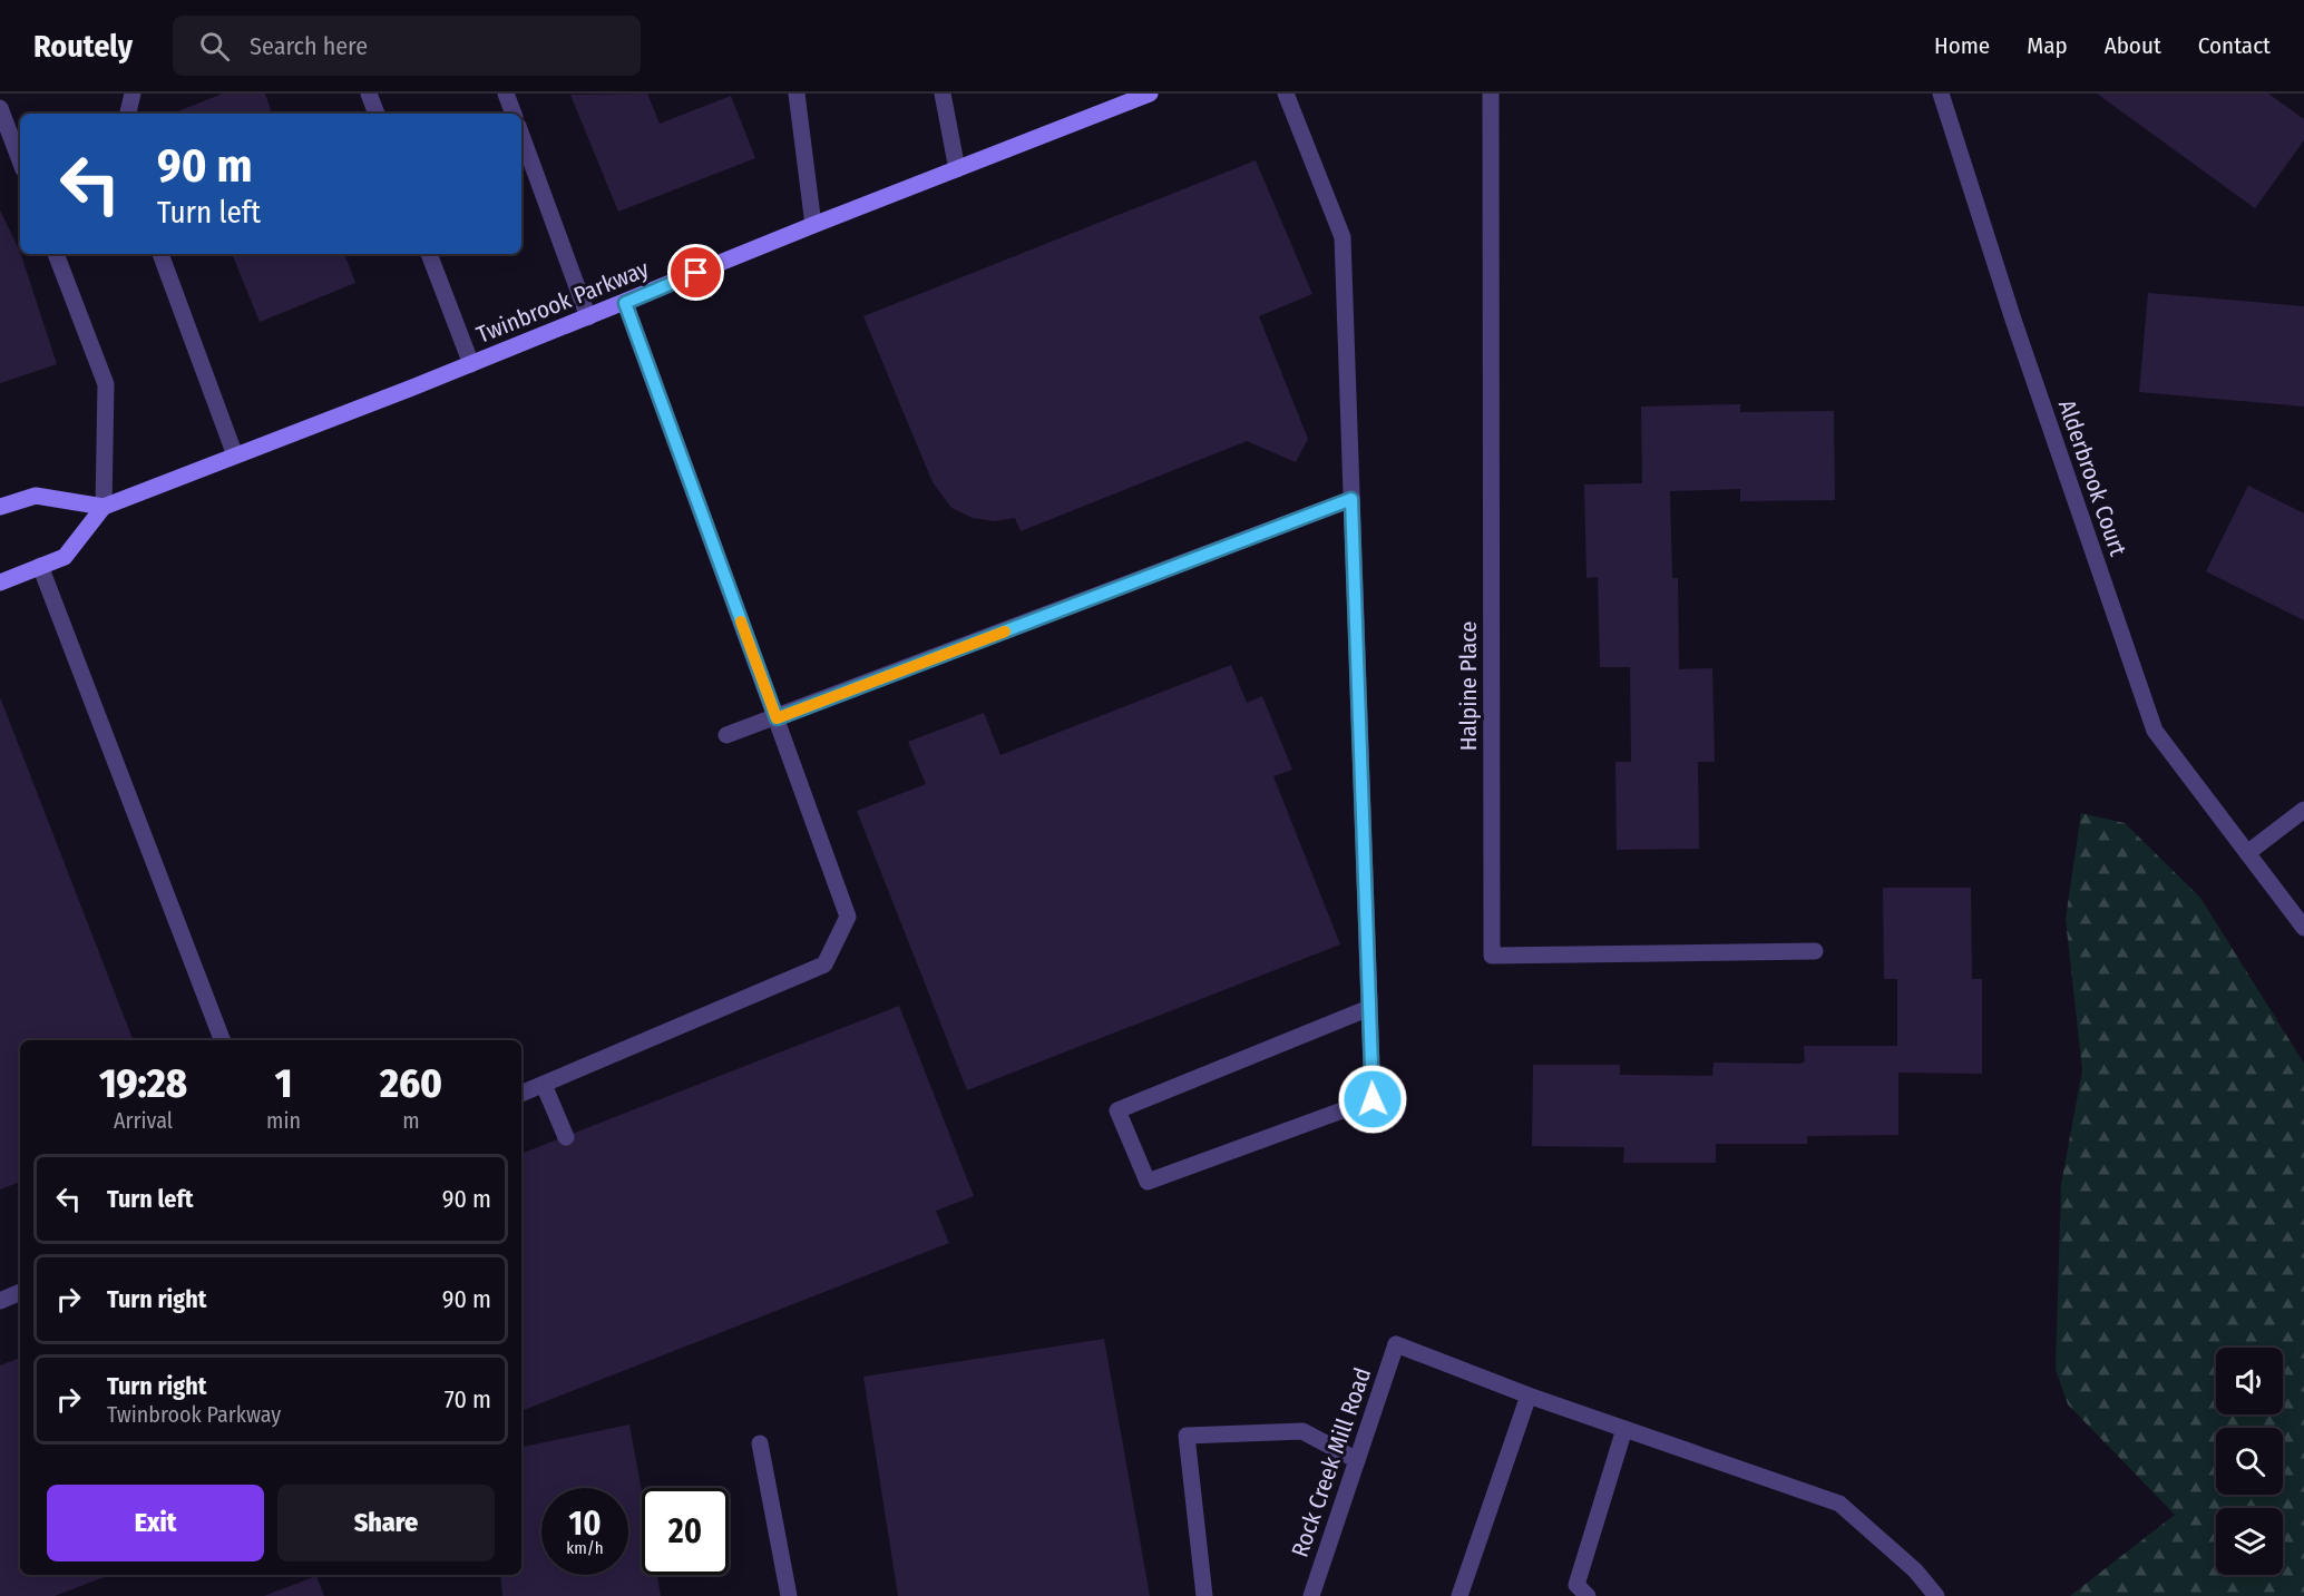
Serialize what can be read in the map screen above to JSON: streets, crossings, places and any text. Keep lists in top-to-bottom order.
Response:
{
  "streets": {
    "main road": ["Twinbrook Parkway"],
    "street": ["Alderbrook Court", "Halpine Place", "Rock Creek Mill Road"]
  },
  "page": {
    "header": "Routely",
    "search": "Search here",
    "nav": [
      "Home",
      "Map",
      "About",
      "Contact"
    ],
    "turn": ["90 m", "Turn left"],
    "eta": [
      "19:28",
      "Arrival",
      "1",
      "min",
      "260",
      "m"
    ],
    "list": [
      {
        "name": "Turn left",
        "value": "90 m"
      },
      {
        "name": "Turn right",
        "value": "90 m"
      },
      {
        "name": "Turn right",
        "note": "Twinbrook Parkway",
        "value": "70 m"
      }
    ],
    "buttons": ["Exit", "Share"],
    "speed": "10 km/h",
    "limit": "20"
  }
}
